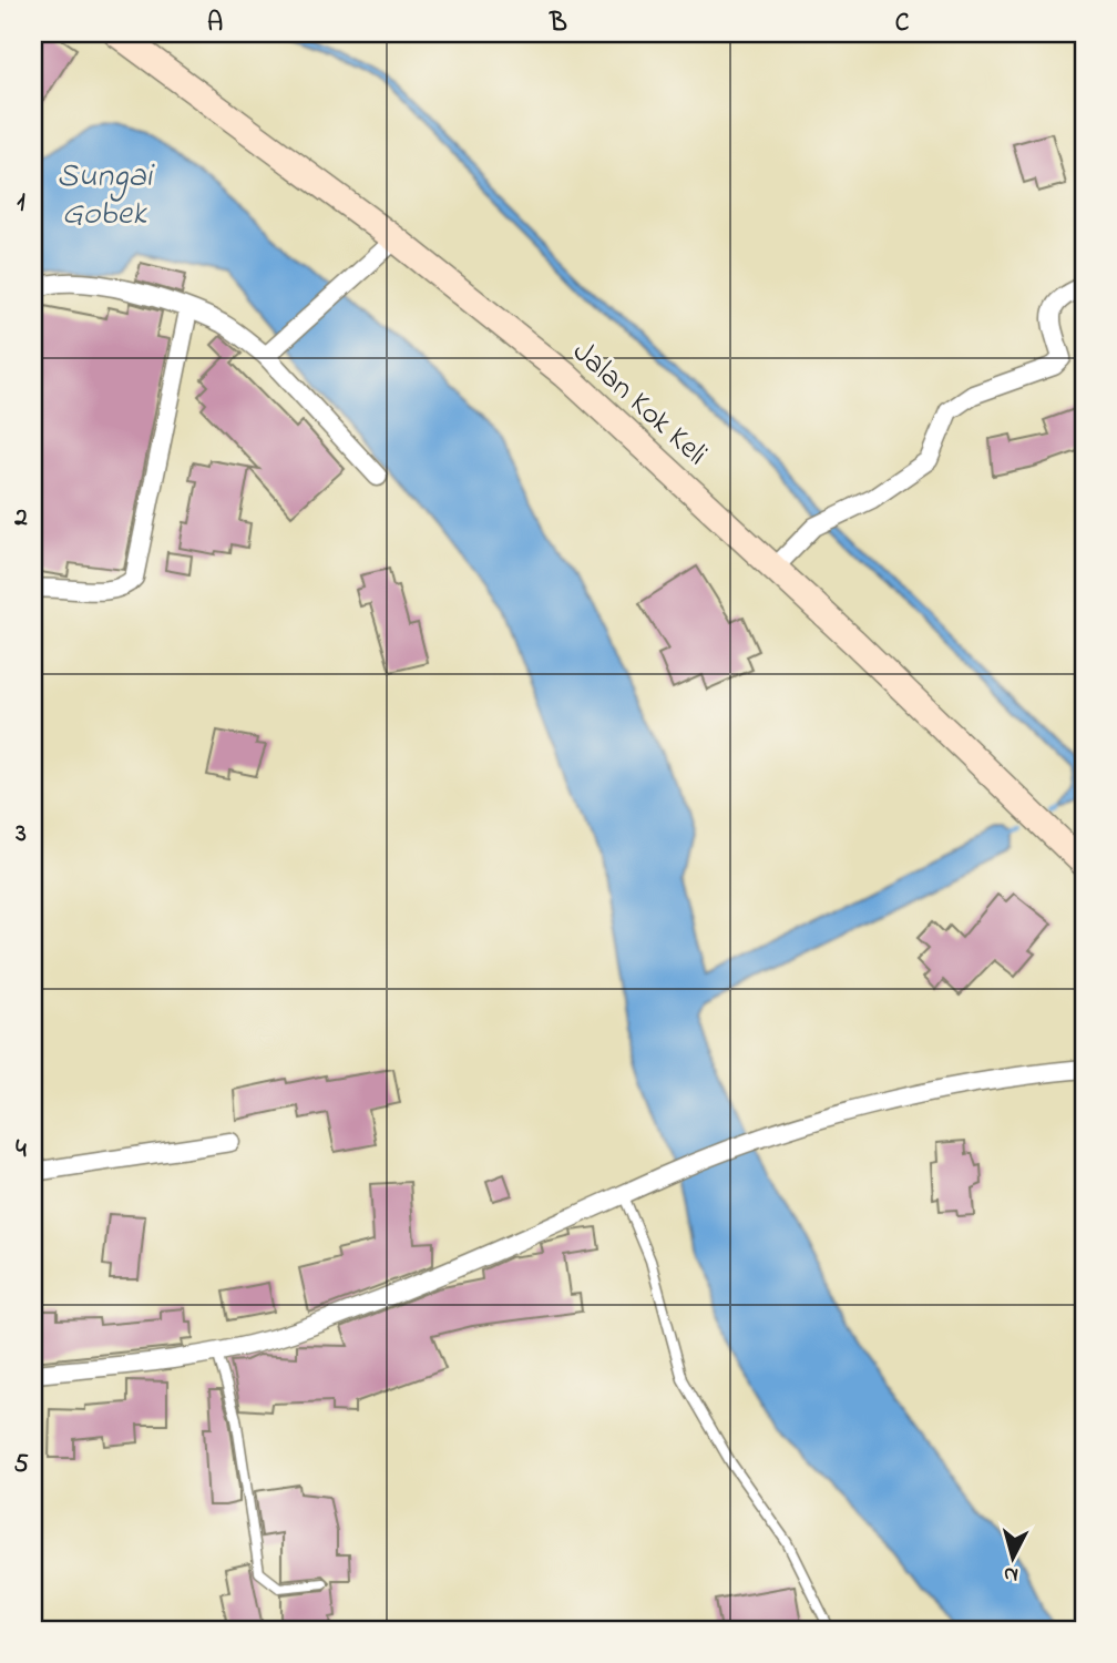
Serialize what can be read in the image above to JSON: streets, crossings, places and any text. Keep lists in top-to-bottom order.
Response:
{
  "streets": {
    "street": ["Jalan Kok Keli"]
  },
  "water": ["Sungai Gobek"],
  "north": "bottom",
  "grid": {
    "columns": ["A", "B", "C"],
    "rows": [
      "1",
      "2",
      "3",
      "4",
      "5"
    ]
  }
}
